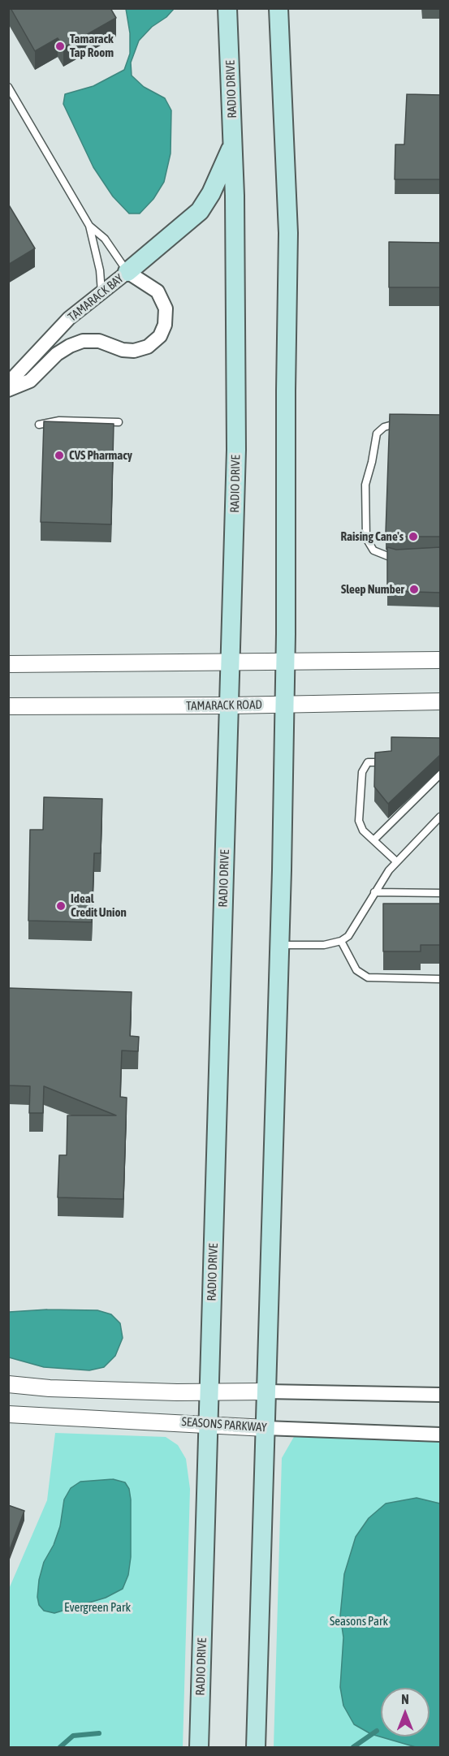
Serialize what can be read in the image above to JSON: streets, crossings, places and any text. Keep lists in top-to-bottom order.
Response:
{
  "streets": {
    "main road": ["RADIO DRIVE"],
    "street": ["TAMARACK BAY", "TAMARACK ROAD", "SEASONS PARKWAY"]
  },
  "crossings": [
    ["RADIO DRIVE", "TAMARACK ROAD"],
    ["RADIO DRIVE", "SEASONS PARKWAY"]
  ],
  "parks": ["Evergreen Park", "Seasons Park"],
  "places": [
    "Tamarack Tap Room",
    "CVS Pharmacy",
    "Raising Cane's",
    "Sleep Number",
    "Ideal Credit Union"
  ],
  "north": "top"
}
